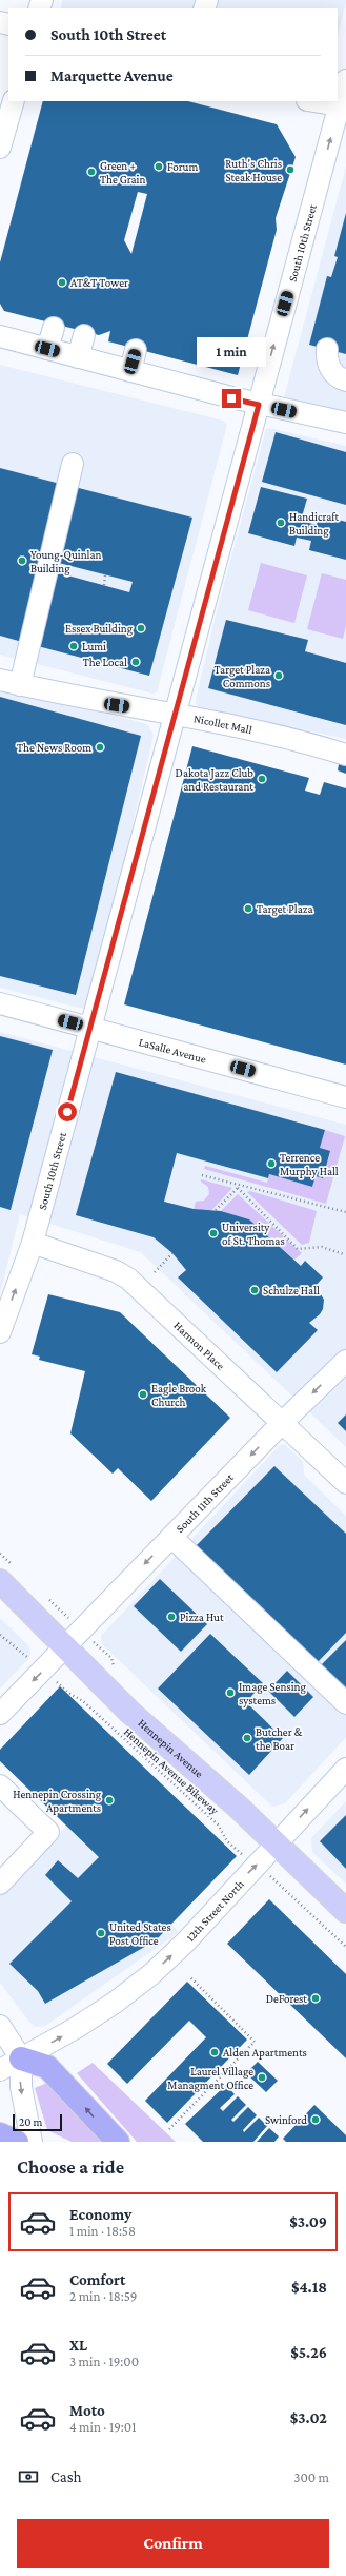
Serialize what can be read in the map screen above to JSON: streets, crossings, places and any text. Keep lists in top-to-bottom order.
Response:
{
  "streets": {
    "main road": ["Hennepin Avenue"],
    "street": [
      "South 10th Street",
      "Nicollet Mall",
      "LaSalle Avenue",
      "Harmon Place",
      "South 11th Street",
      "12th Street North"
    ],
    "path": ["Hennepin Avenue Bikeway"]
  },
  "crossings": [
    ["South 10th Street", "Nicollet Mall"],
    ["South 10th Street", "LaSalle Avenue"],
    ["South 10th Street", "Harmon Place"],
    ["Harmon Place", "South 11th Street"],
    ["South 11th Street", "Hennepin Avenue"],
    ["Hennepin Avenue", "12th Street North"],
    ["Hennepin Avenue Bikeway", "12th Street North"]
  ],
  "one_way": ["South 11th Street", "12th Street North"],
  "places": [
    "Forum",
    "Ruth's Chris Steak House",
    "Green + The Grain",
    "AT&T Tower",
    "Handicraft Building",
    "Young-Quinlan Building",
    "Essex Building",
    "Lumi",
    "The Local",
    "Target Plaza Commons",
    "The News Room",
    "Dakota Jazz Club and Restaurant",
    "Target Plaza",
    "Terrence Murphy Hall",
    "University of St. Thomas",
    "Schulze Hall",
    "Eagle Brook Church",
    "Pizza Hut",
    "Image Sensing systems",
    "Butcher & the Boar",
    "Hennepin Crossing Apartments",
    "United States Post Office",
    "DeForest",
    "Alden Apartments",
    "Laurel Village Managment Office",
    "Swinford"
  ],
  "scale_bar": "20 m",
  "page": {
    "banner": ["South 10th Street", "Marquette Avenue"],
    "bubble": "1 min",
    "scale": "20 m",
    "heading": "Choose a ride",
    "list": [
      {
        "name": "Economy",
        "note": "1 min · 18:58",
        "value": "$3.09"
      },
      {
        "name": "Comfort",
        "note": "2 min · 18:59",
        "value": "$4.18"
      },
      {
        "name": "XL",
        "note": "3 min · 19:00",
        "value": "$5.26"
      },
      {
        "name": "Moto",
        "note": "4 min · 19:01",
        "value": "$3.02"
      }
    ],
    "pay": ["Cash", "300 m"],
    "buttons": "Confirm"
  }
}
